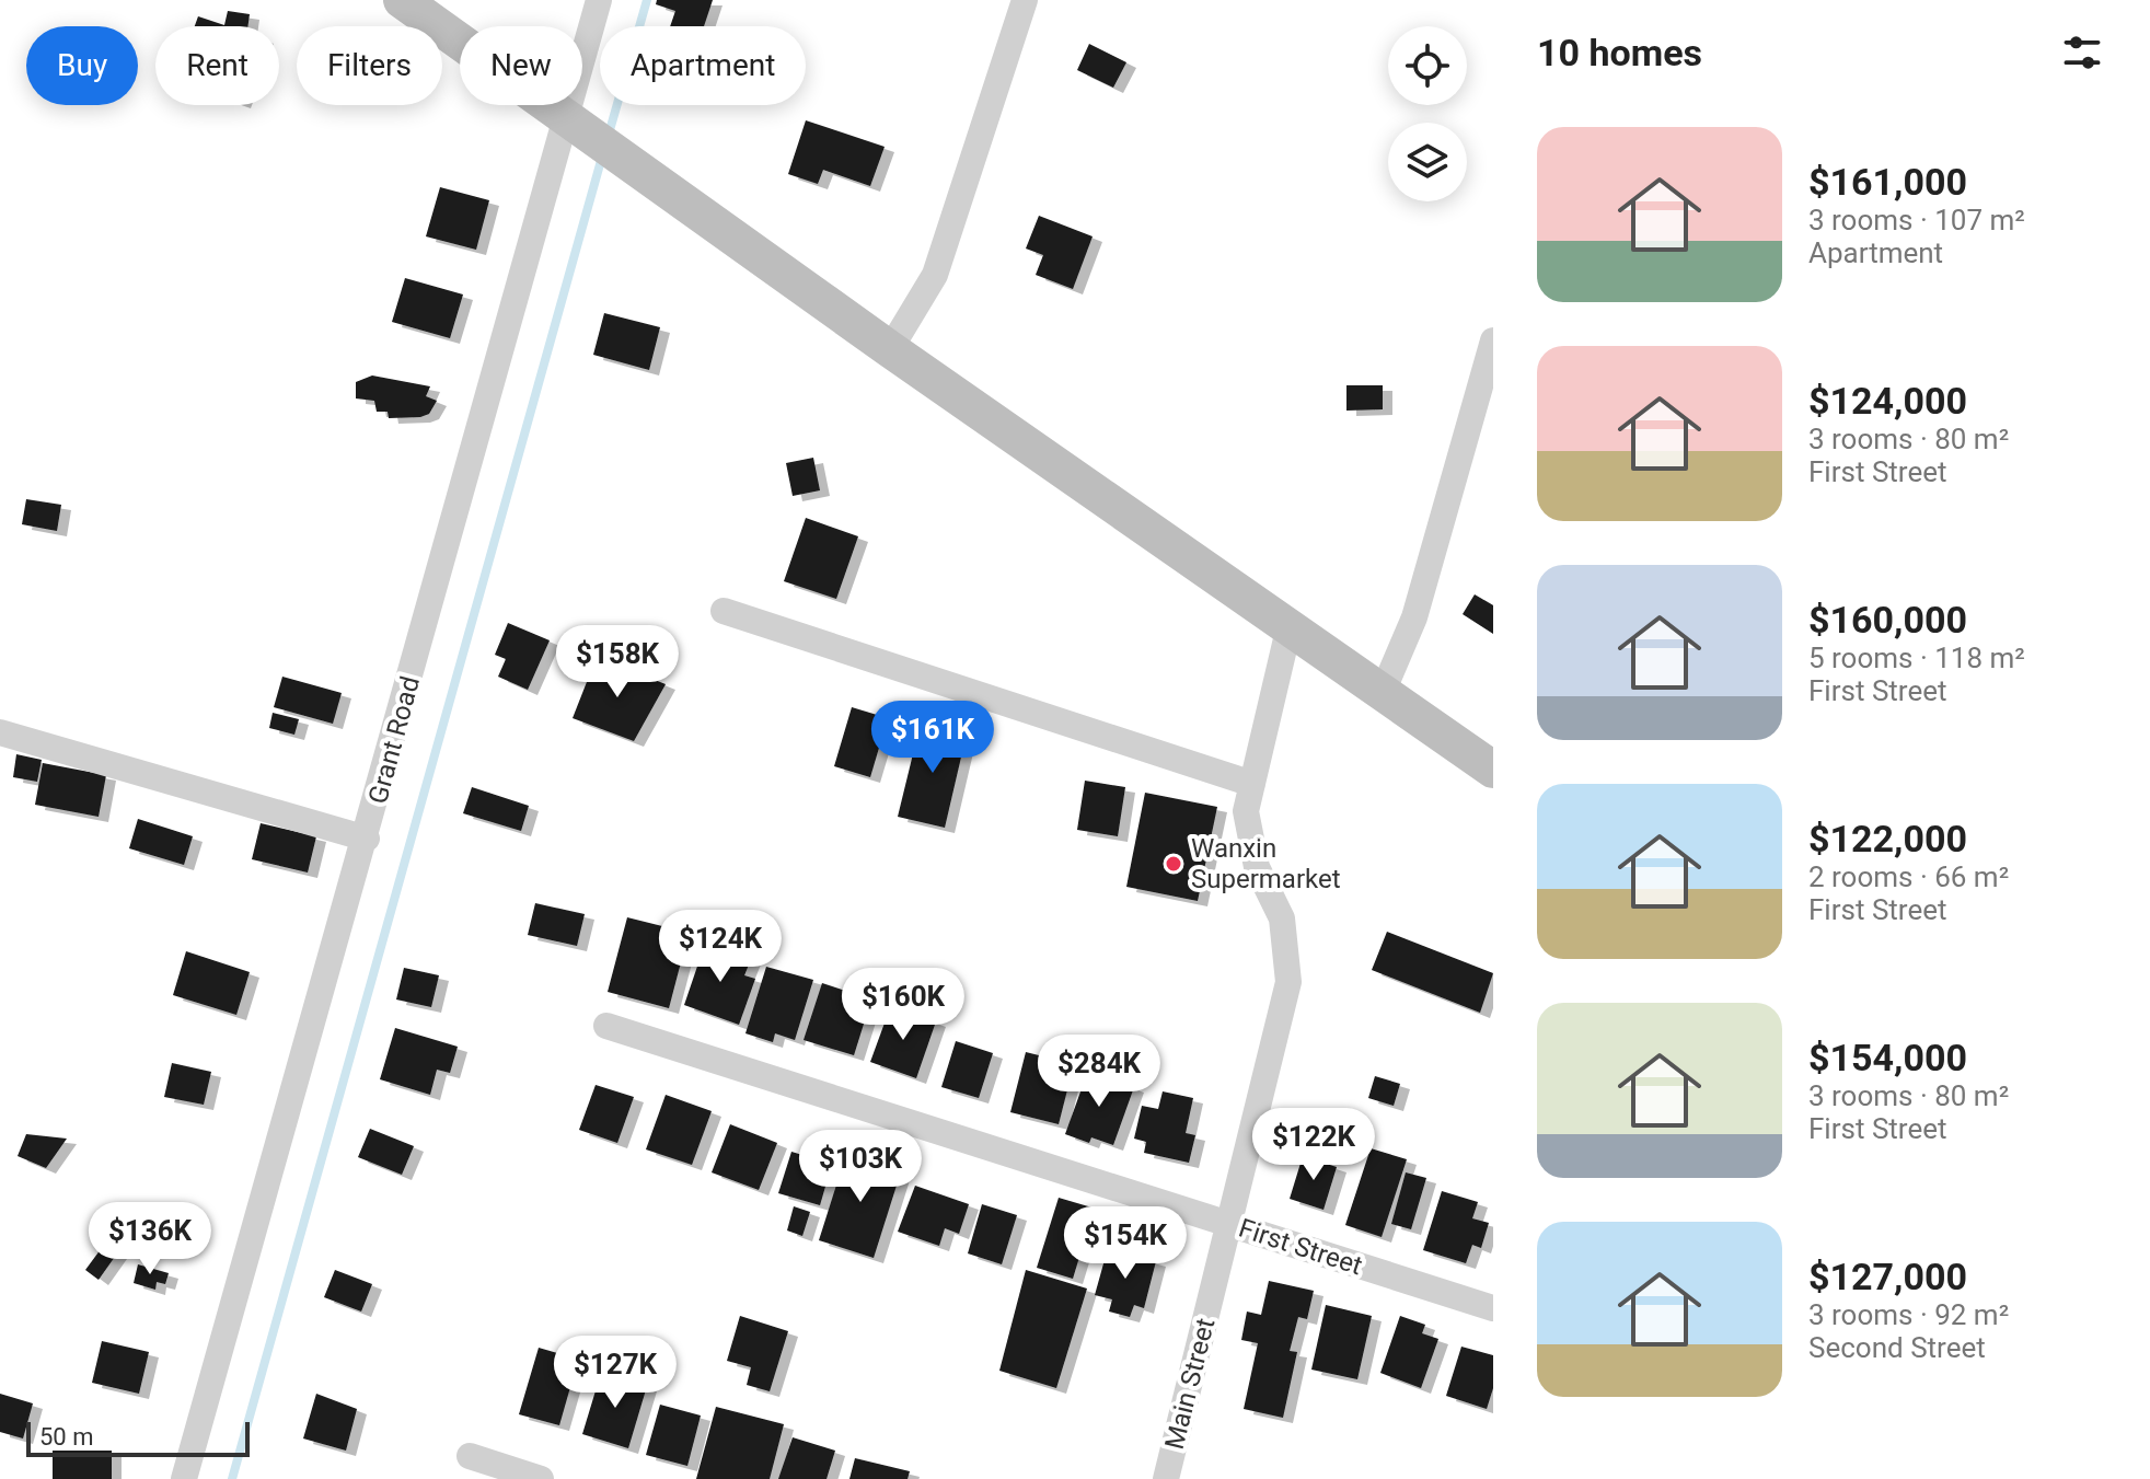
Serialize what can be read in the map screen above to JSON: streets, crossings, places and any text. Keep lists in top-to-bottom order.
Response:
{
  "streets": {
    "street": ["Grant Road", "First Street", "Main Street"]
  },
  "crossings": [
    ["First Street", "Main Street"]
  ],
  "places": ["Wanxin Supermarket"],
  "scale_bar": "50 m",
  "page": {
    "heading": "10 homes",
    "chip": [
      "Buy",
      "Rent",
      "Filters",
      "New",
      "Apartment"
    ],
    "list": [
      {
        "name": "$161,000",
        "note": "3 rooms · 107 m² · Apartment"
      },
      {
        "name": "$124,000",
        "note": "3 rooms · 80 m² · First Street"
      },
      {
        "name": "$160,000",
        "note": "5 rooms · 118 m² · First Street"
      },
      {
        "name": "$122,000",
        "note": "2 rooms · 66 m² · First Street"
      },
      {
        "name": "$154,000",
        "note": "3 rooms · 80 m² · First Street"
      },
      {
        "name": "$127,000",
        "note": "3 rooms · 92 m² · Second Street"
      }
    ],
    "price": [
      "$158K",
      "$161K",
      "$124K",
      "$160K",
      "$284K",
      "$122K",
      "$103K",
      "$136K",
      "$154K",
      "$127K"
    ],
    "scale": "50 m"
  }
}
